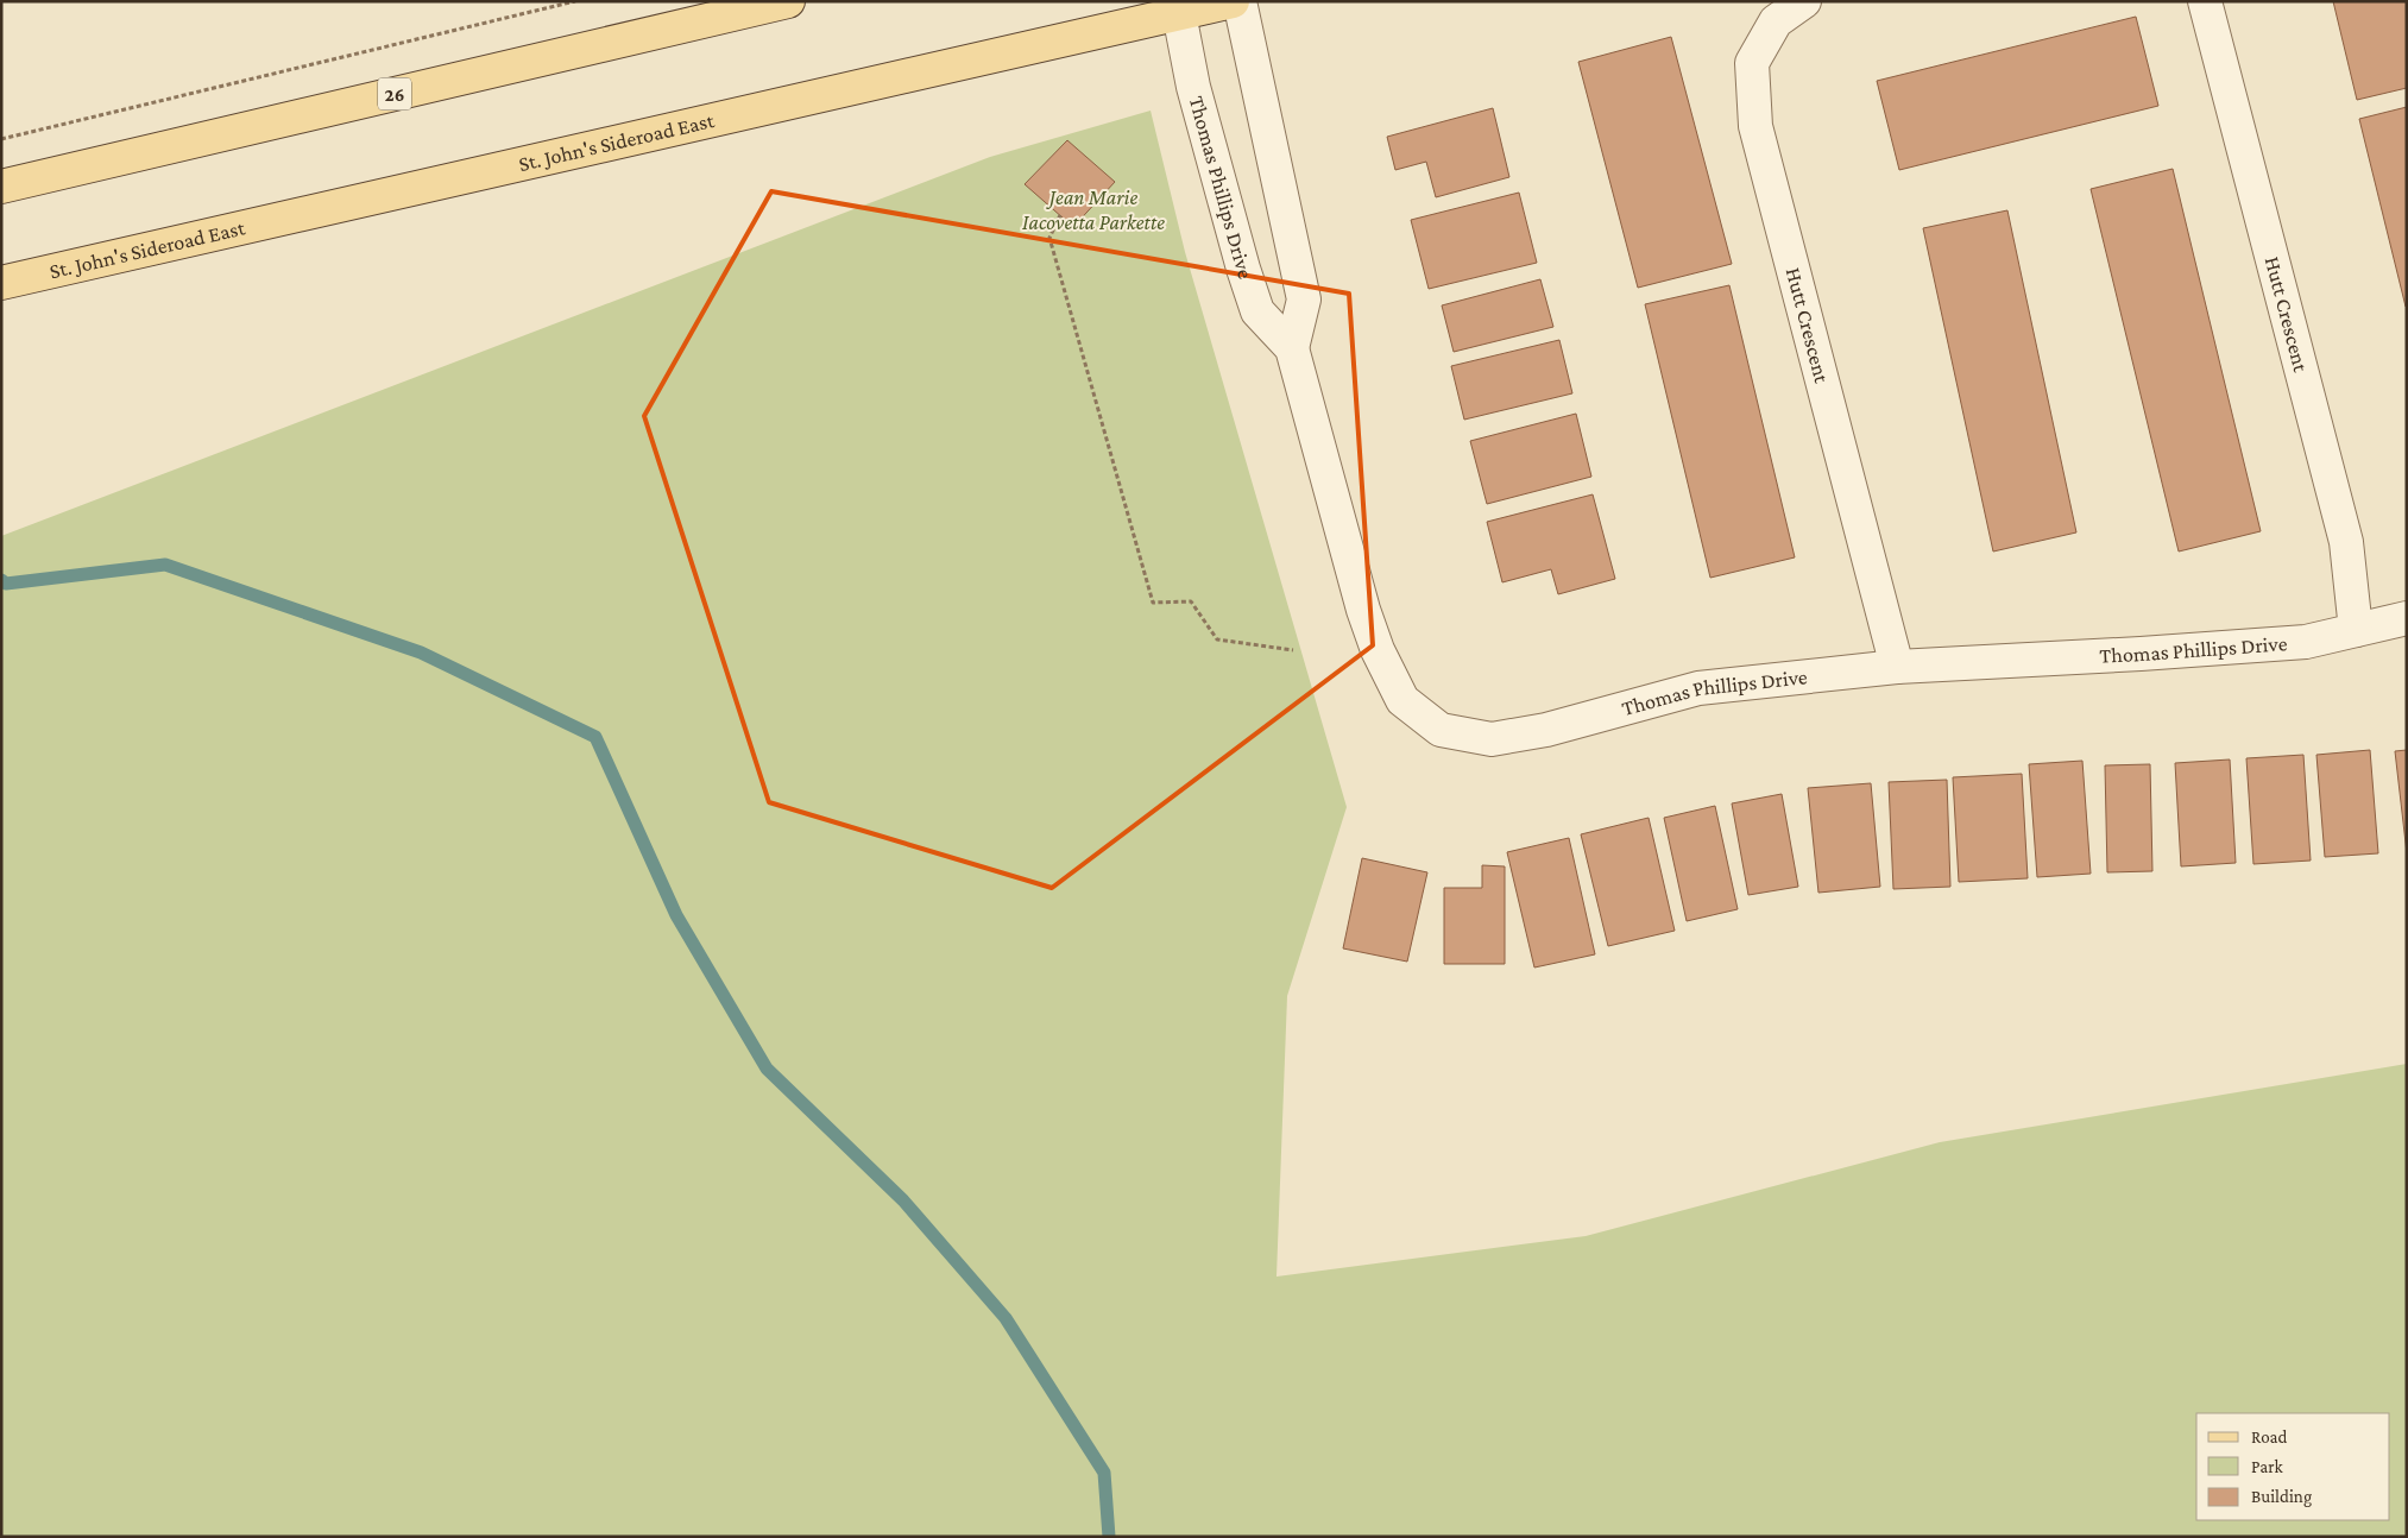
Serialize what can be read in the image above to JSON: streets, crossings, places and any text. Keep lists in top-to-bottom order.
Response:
{
  "streets": {
    "main road": ["26", "St. John's Sideroad East"],
    "street": ["Thomas Phillips Drive", "Hutt Crescent"]
  },
  "crossings": [
    ["St. John's Sideroad East", "Thomas Phillips Drive"],
    ["Thomas Phillips Drive", "Hutt Crescent"]
  ],
  "parks": ["Jean Marie Iacovetta Parkette"],
  "legend": ["Road", "Park", "Building"]
}
